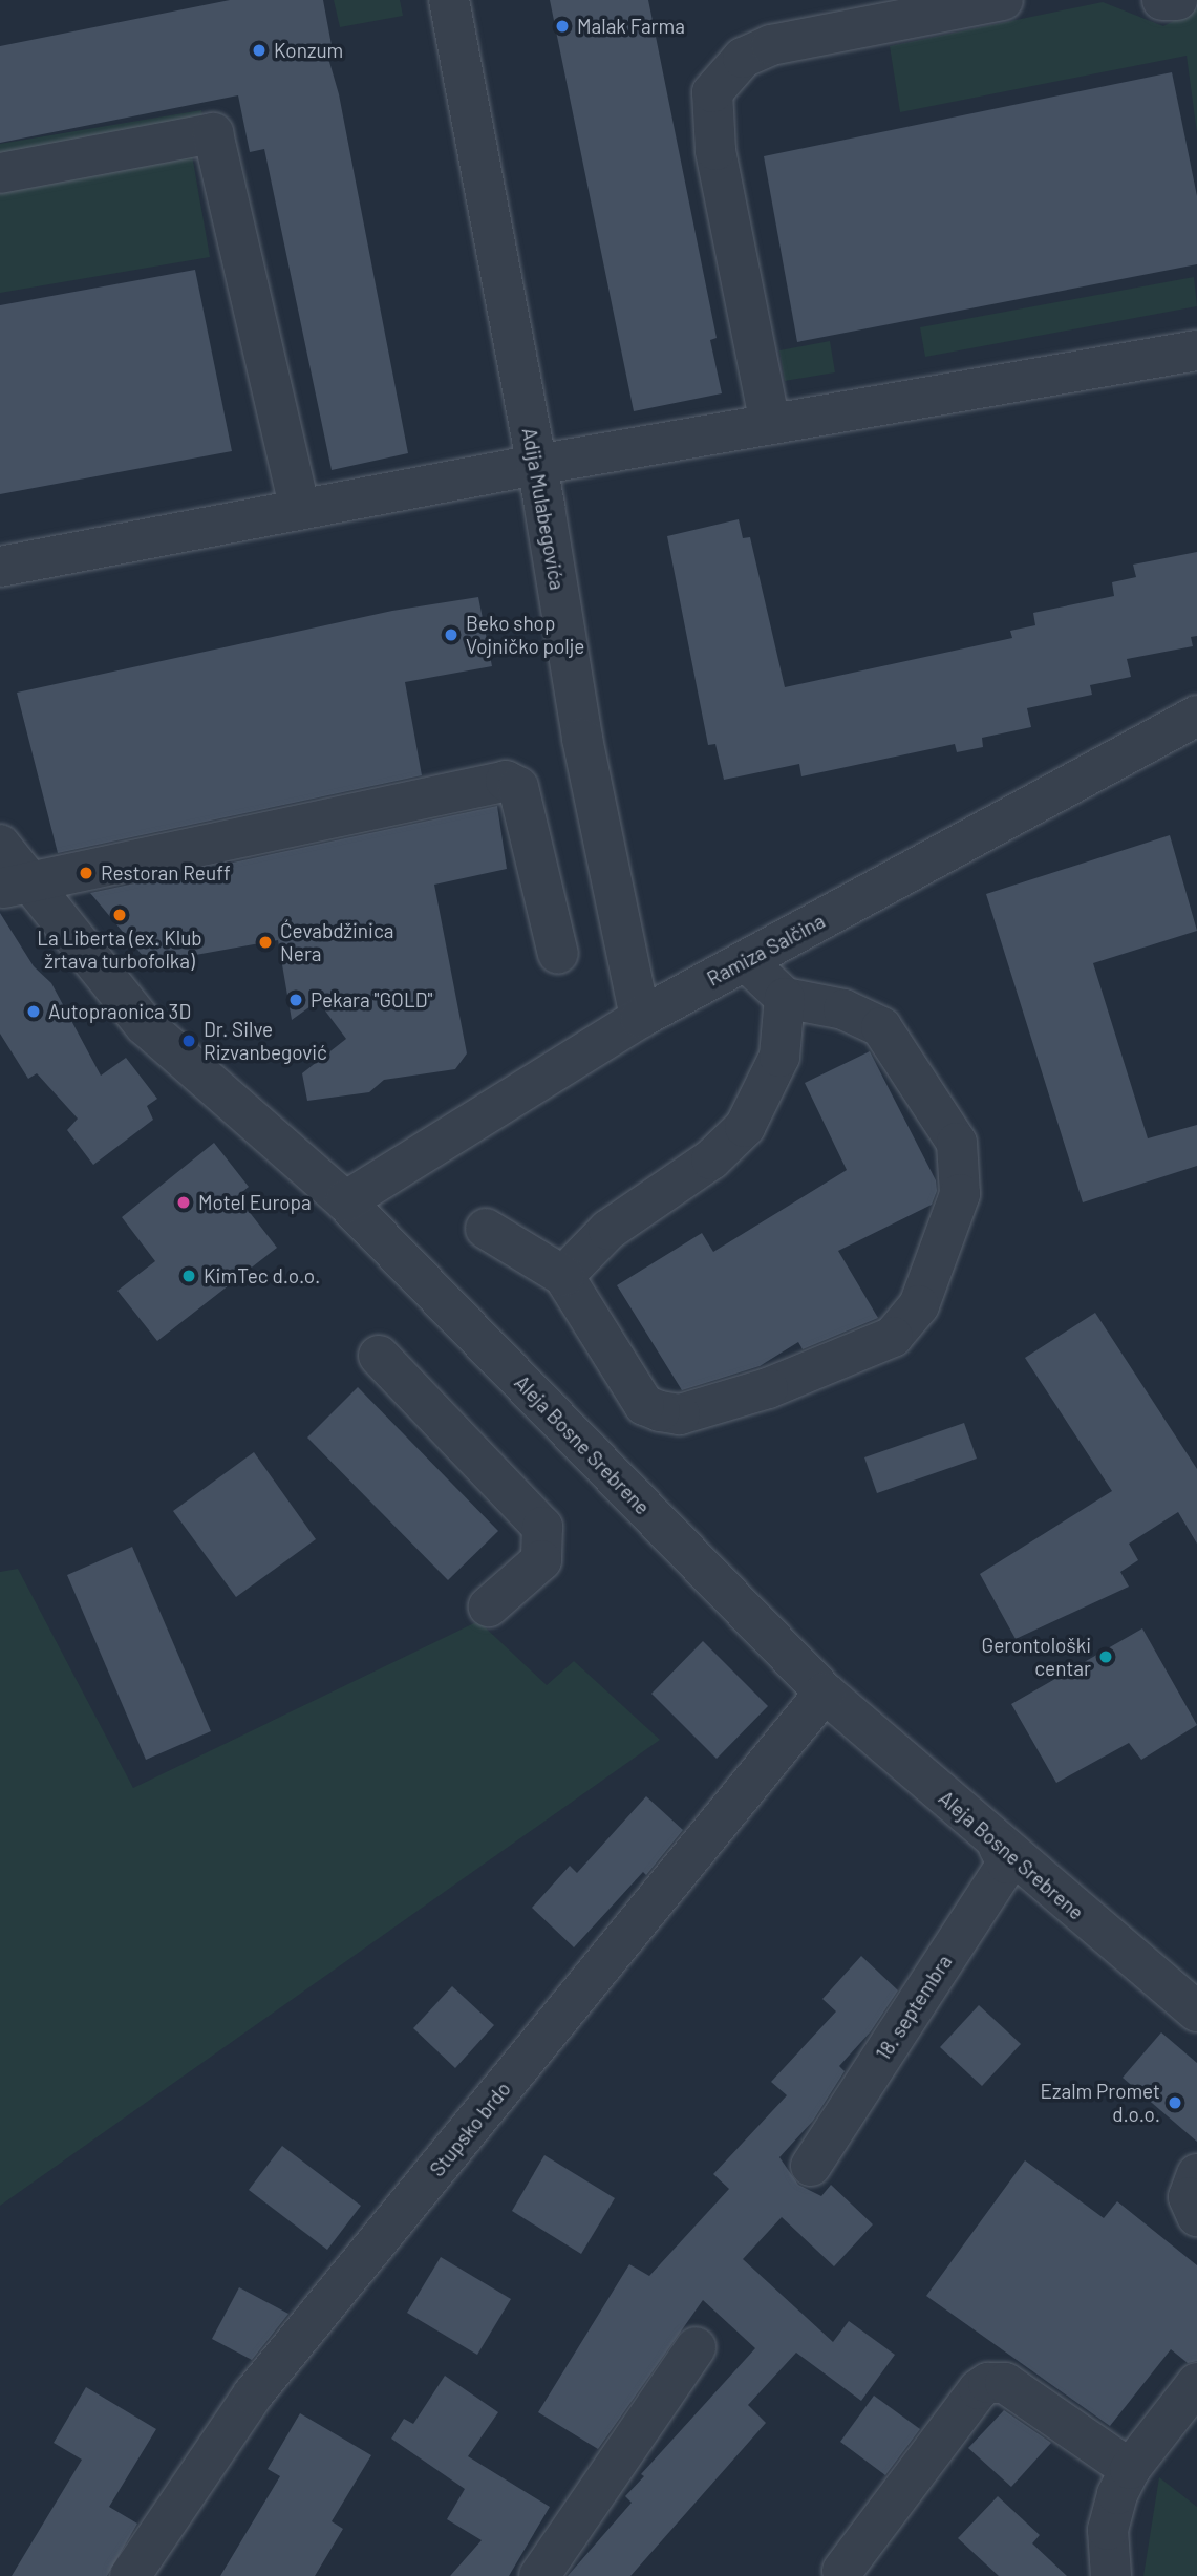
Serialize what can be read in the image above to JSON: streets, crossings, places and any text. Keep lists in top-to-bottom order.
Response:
{
  "streets": {
    "street": [
      "Adija Mulabegovića",
      "Ramiza Salčina",
      "Aleja Bosne Srebrene",
      "18. septembra",
      "Stupsko brdo"
    ]
  },
  "crossings": [
    ["Adija Mulabegovića", "Ramiza Salčina"],
    ["Ramiza Salčina", "Aleja Bosne Srebrene"],
    ["Aleja Bosne Srebrene", "18. septembra"],
    ["Aleja Bosne Srebrene", "Stupsko brdo"]
  ],
  "places": [
    "Malak Farma",
    "Konzum",
    "Beko shop Vojničko polje",
    "Restoran Reuff",
    "La Liberta (ex. Klub žrtava turbofolka)",
    "Ćevabdžinica Nera",
    "Pekara \"GOLD\"",
    "Autopraonica 3D",
    "Dr. Silve Rizvanbegović",
    "Motel Europa",
    "KimTec d.o.o.",
    "Gerontološki centar",
    "Ezalm Promet d.o.o."
  ]
}
